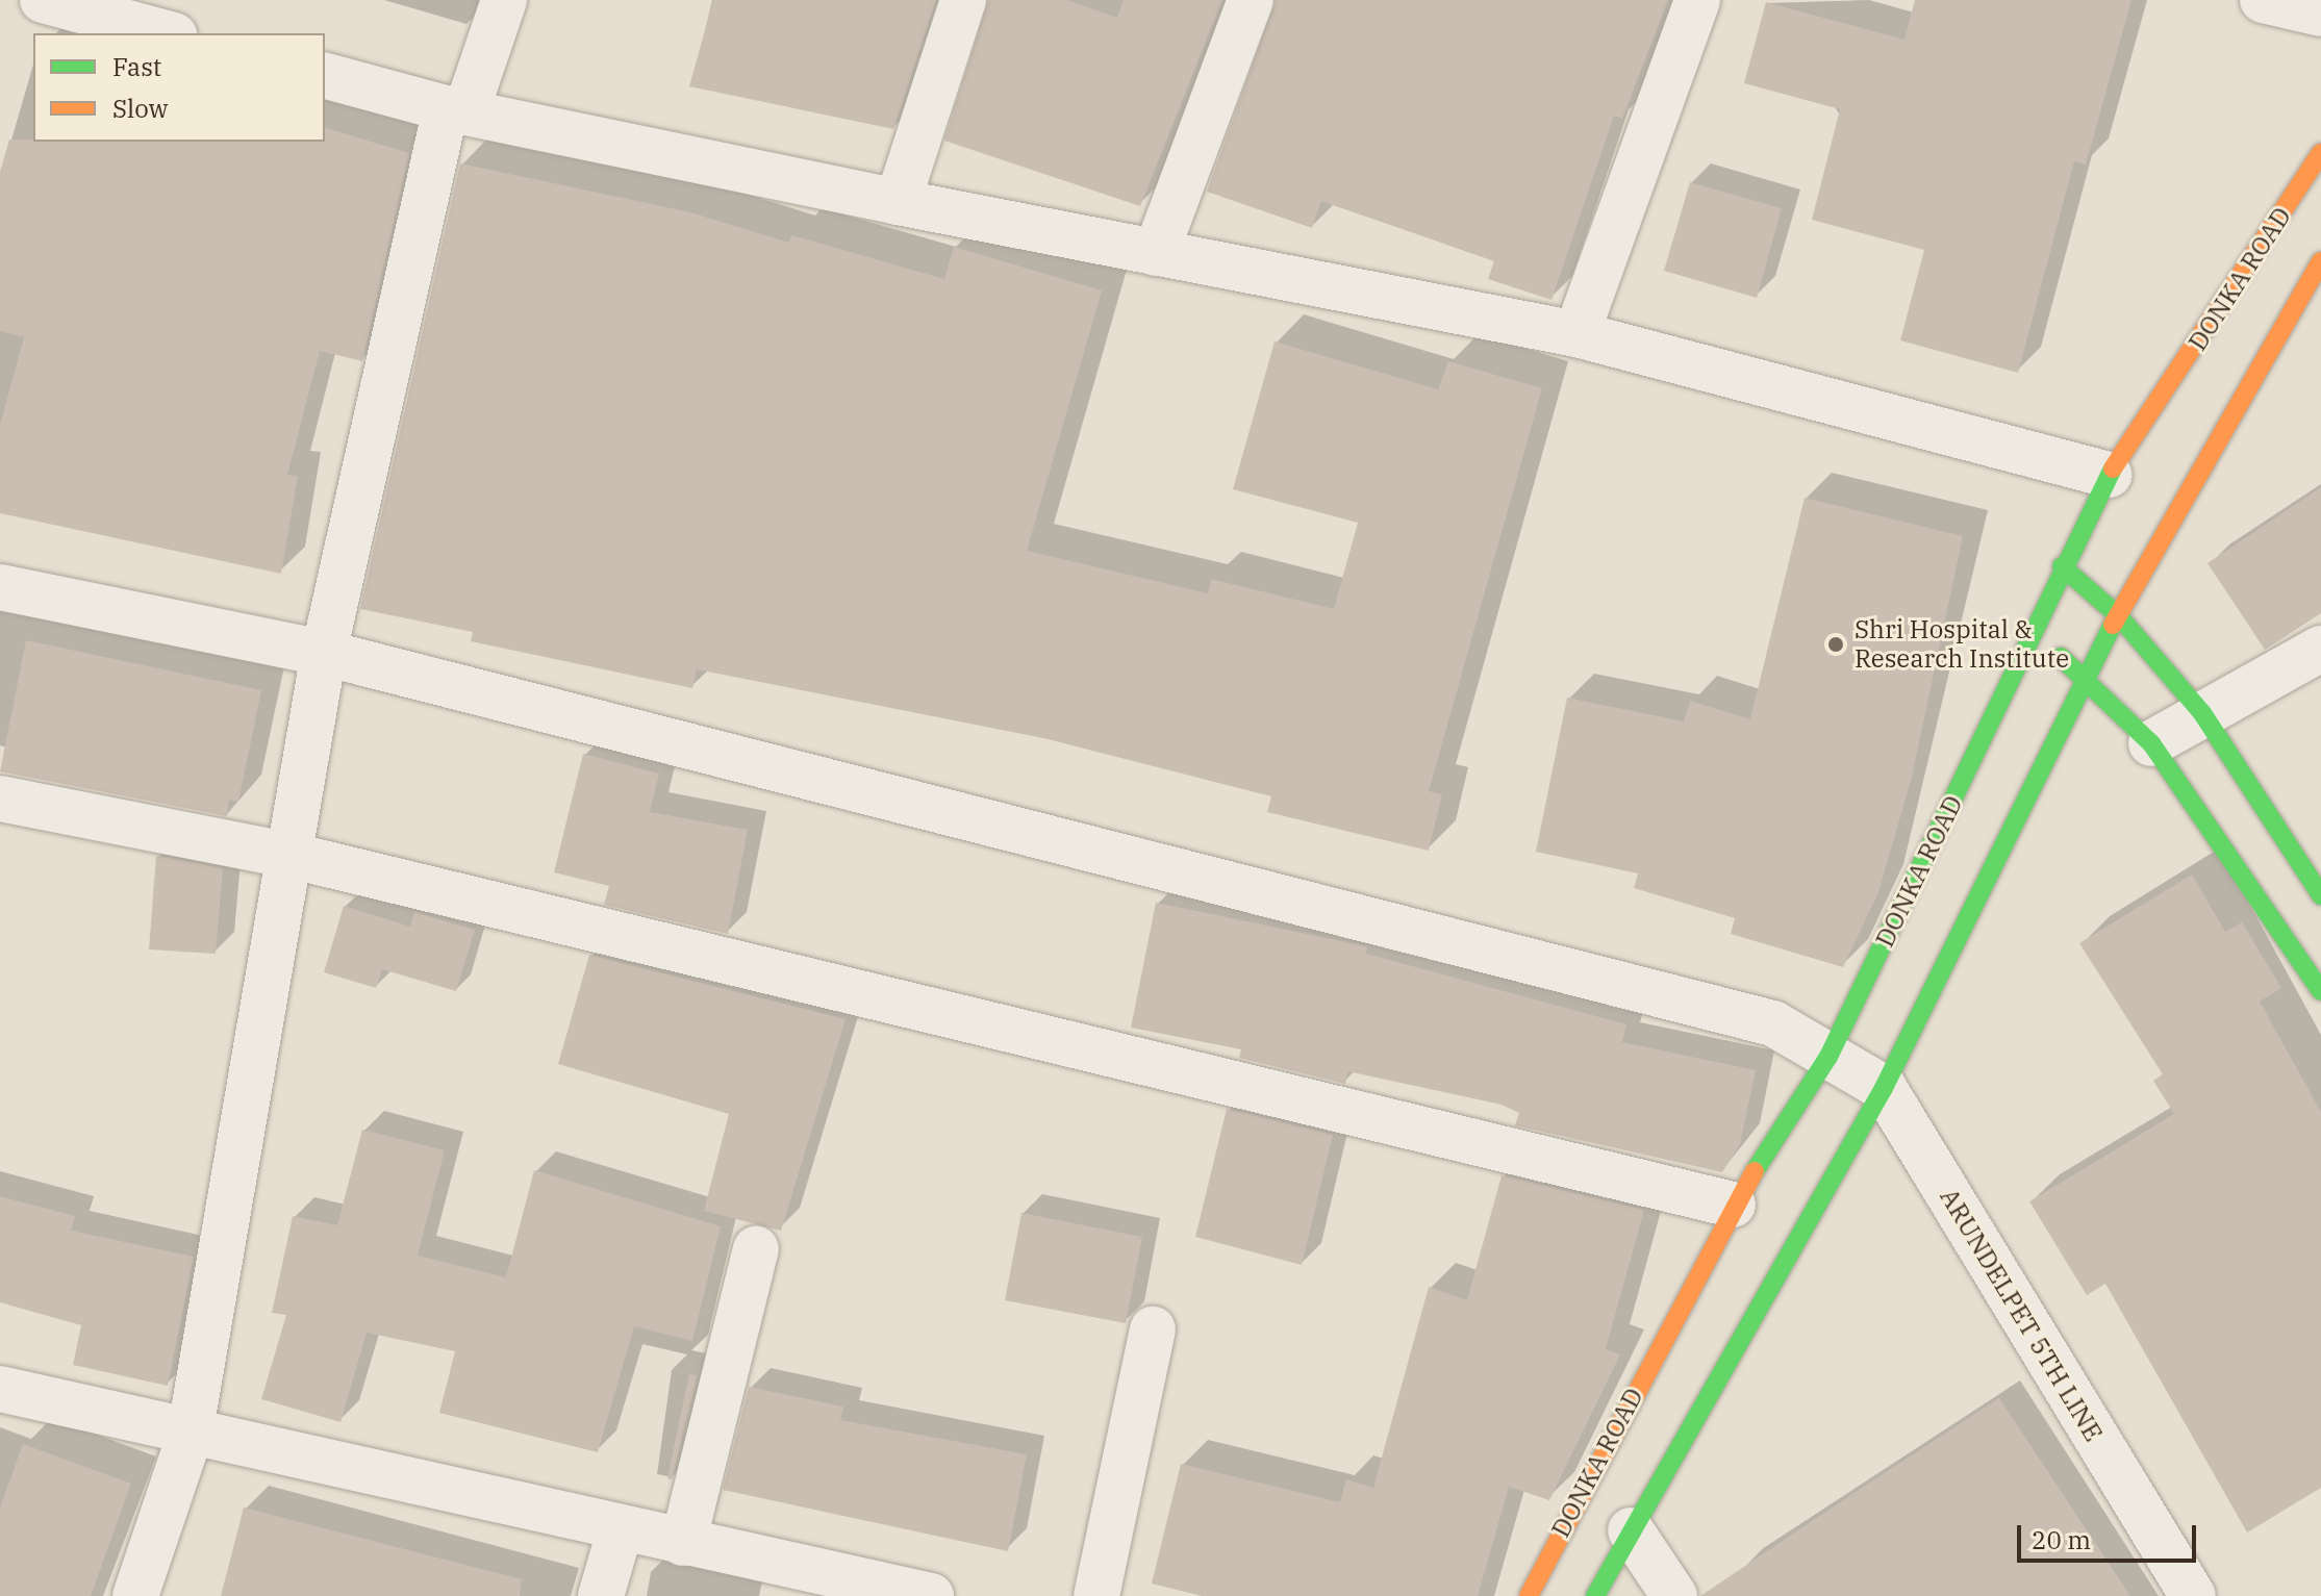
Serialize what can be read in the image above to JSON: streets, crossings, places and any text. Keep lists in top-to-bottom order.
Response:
{
  "streets": {
    "street": ["DONKA ROAD", "ARUNDELPET 5TH LINE"]
  },
  "crossings": [
    ["DONKA ROAD", "ARUNDELPET 5TH LINE"]
  ],
  "places": ["Shri Hospital & Research Institute"],
  "legend": ["Fast", "Slow"],
  "scale_bar": "20 m"
}
